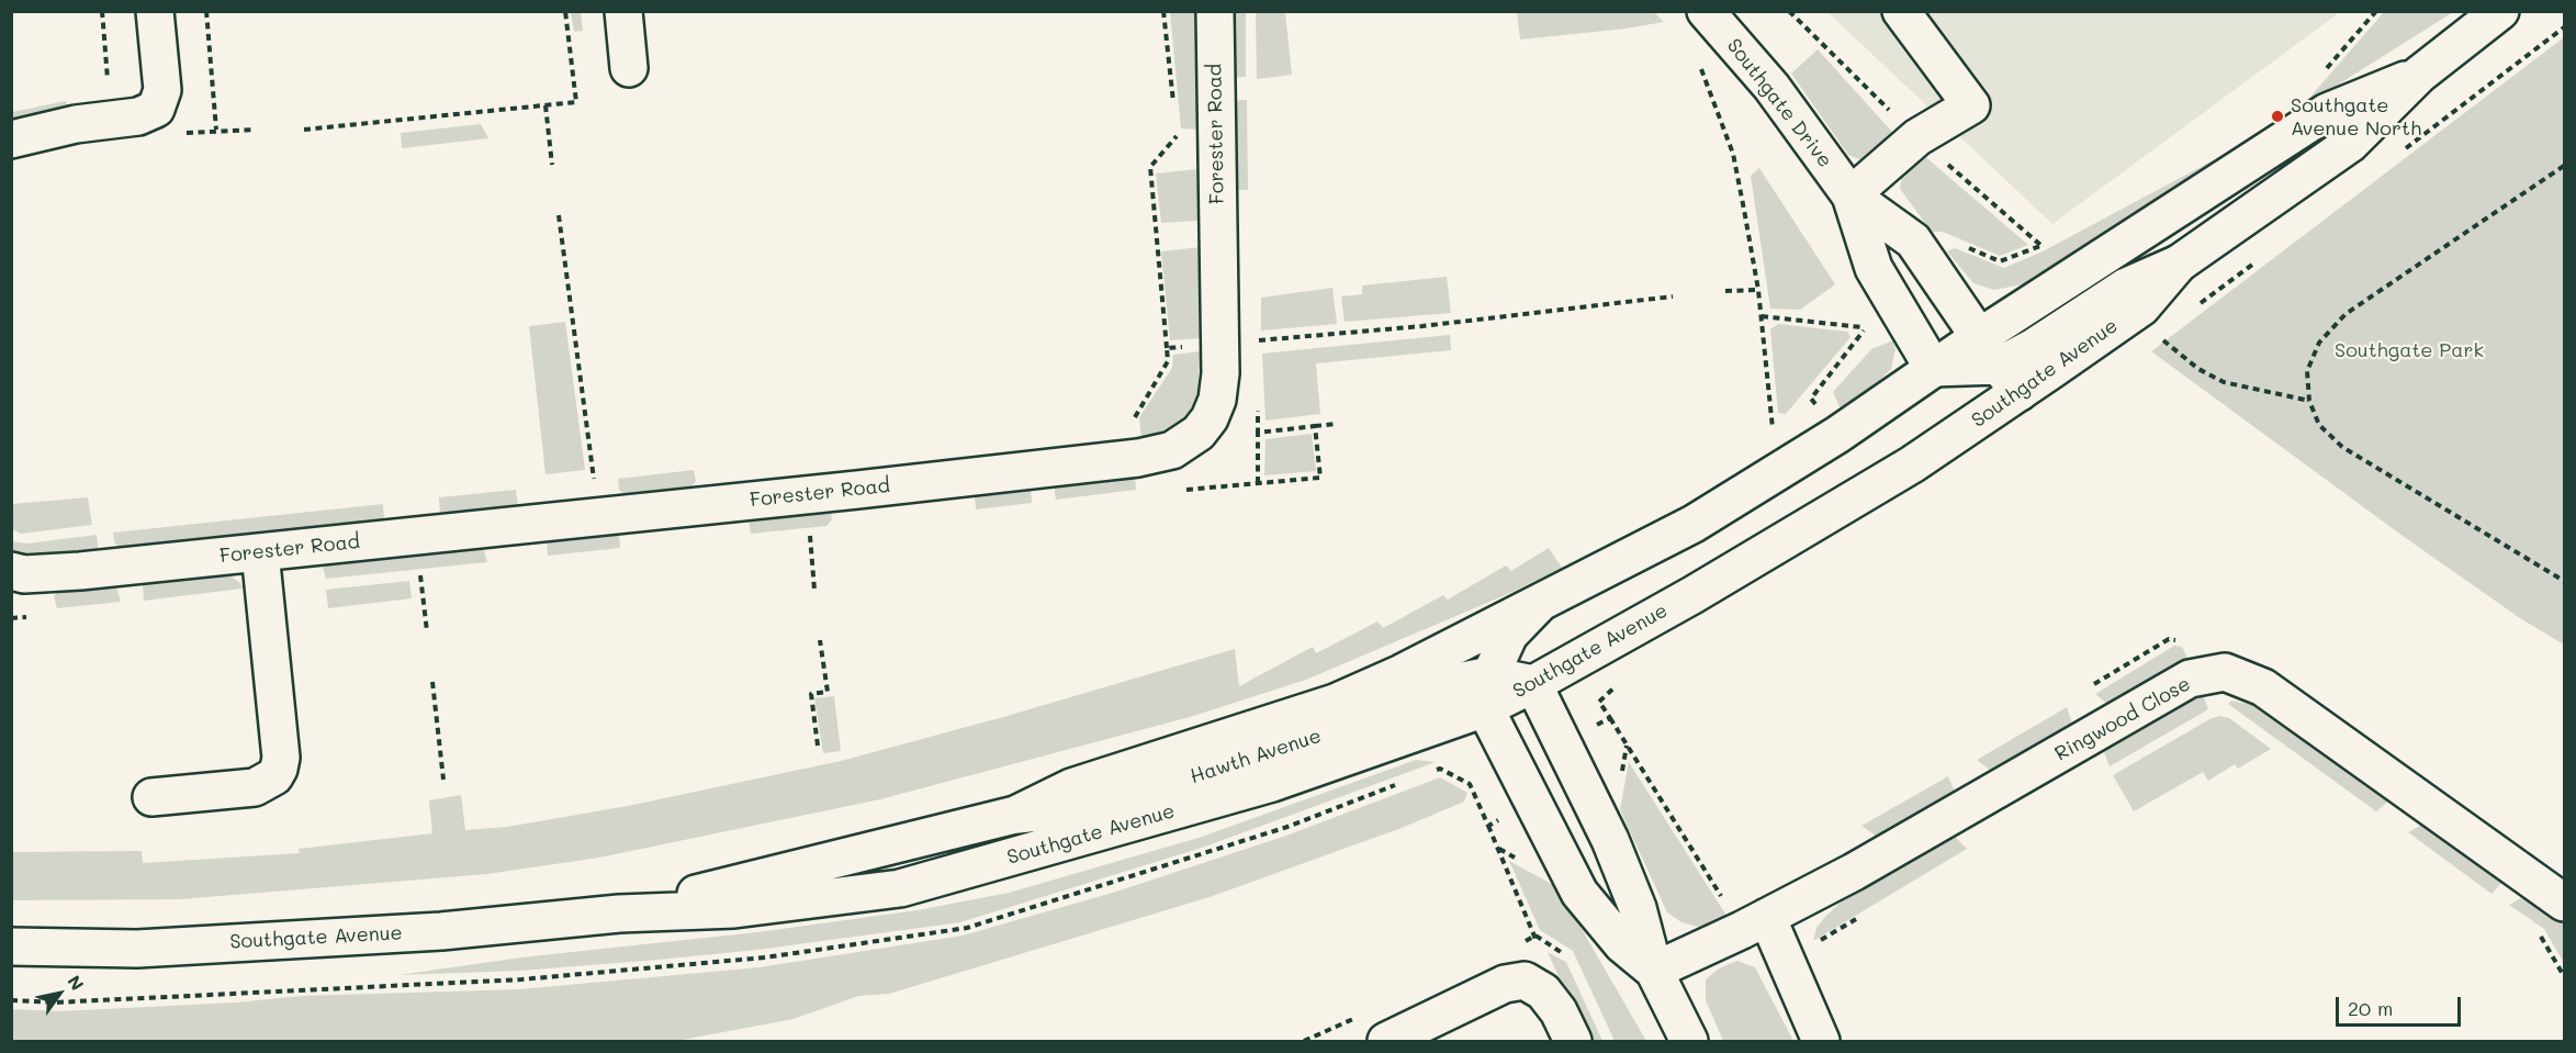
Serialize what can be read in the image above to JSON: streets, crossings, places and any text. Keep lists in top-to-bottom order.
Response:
{
  "streets": {
    "street": [
      "Southgate Drive",
      "Forester Road",
      "Southgate Avenue",
      "Ringwood Close",
      "Hawth Avenue"
    ]
  },
  "crossings": [
    ["Southgate Drive", "Southgate Avenue"],
    ["Southgate Avenue", "Hawth Avenue"]
  ],
  "parks": ["Southgate Park"],
  "places": ["Southgate Avenue North"],
  "scale_bar": "20 m",
  "north": "top right"
}
